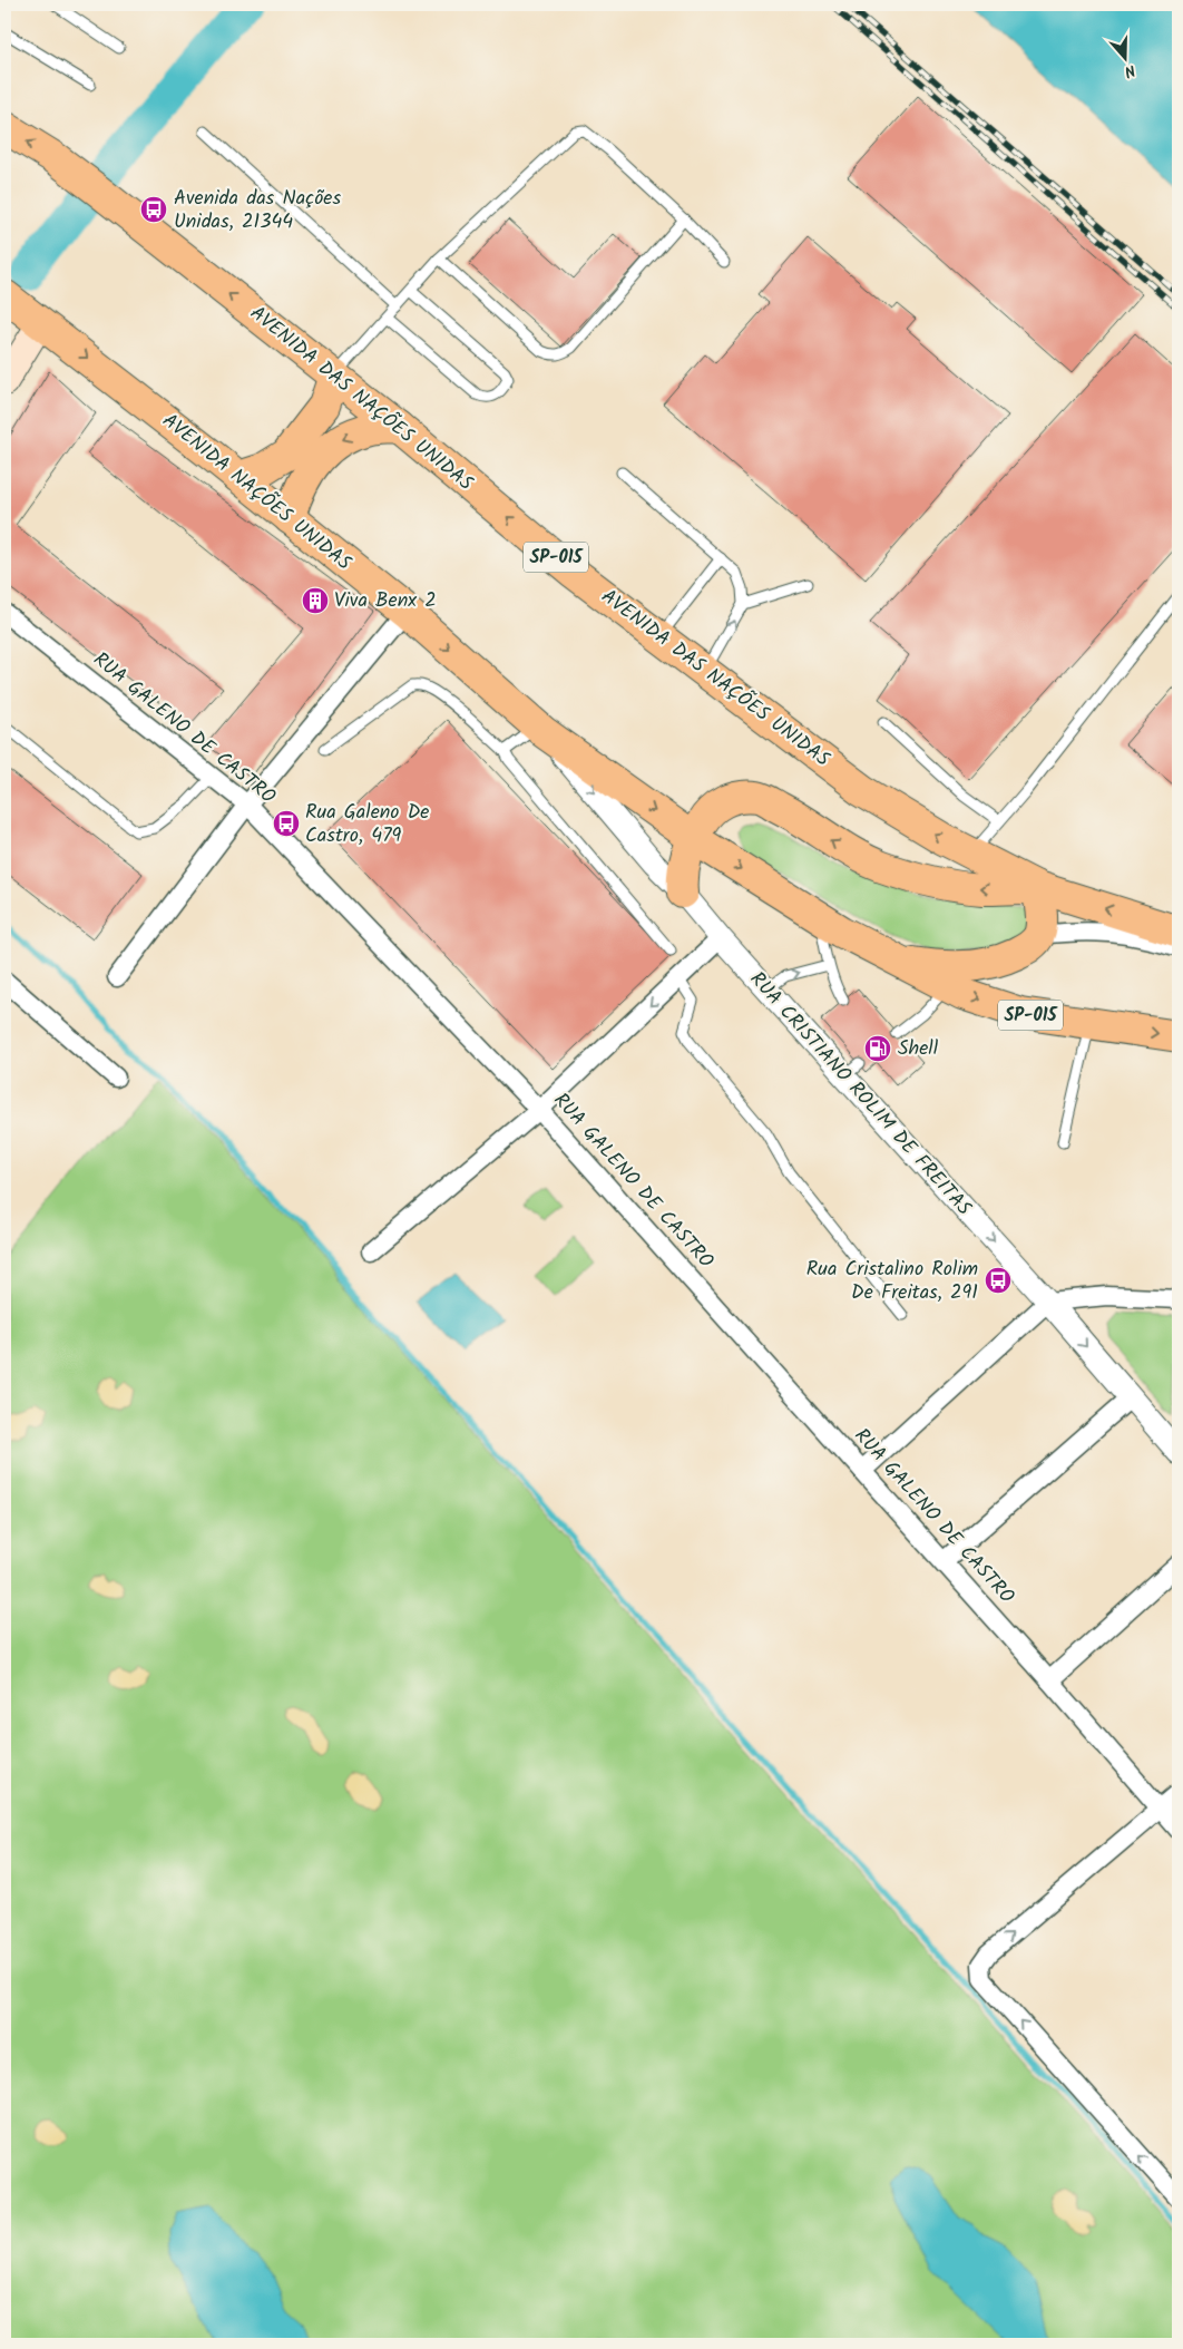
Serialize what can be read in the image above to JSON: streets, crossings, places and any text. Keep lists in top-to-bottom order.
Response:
{
  "streets": {
    "highway": ["AVENIDA DAS NAÇÕES UNIDAS", "AVENIDA NAÇÕES UNIDAS", "SP-015"],
    "street": ["RUA GALENO DE CASTRO", "RUA CRISTIANO ROLIM DE FREITAS"]
  },
  "crossings": [
    ["AVENIDA NAÇÕES UNIDAS", "SP-015"],
    ["AVENIDA NAÇÕES UNIDAS", "RUA CRISTIANO ROLIM DE FREITAS"],
    ["SP-015", "RUA CRISTIANO ROLIM DE FREITAS"]
  ],
  "one_way": ["AVENIDA NAÇÕES UNIDAS", "RUA CRISTIANO ROLIM DE FREITAS"],
  "places": {
    "bus stop": ["Avenida das Nações Unidas, 21344", "Rua Galeno De Castro, 479", "Rua Cristalino Rolim De Freitas, 291"],
    "building": ["Viva Benx 2"],
    "fuel station": ["Shell"]
  },
  "north": "bottom"
}
